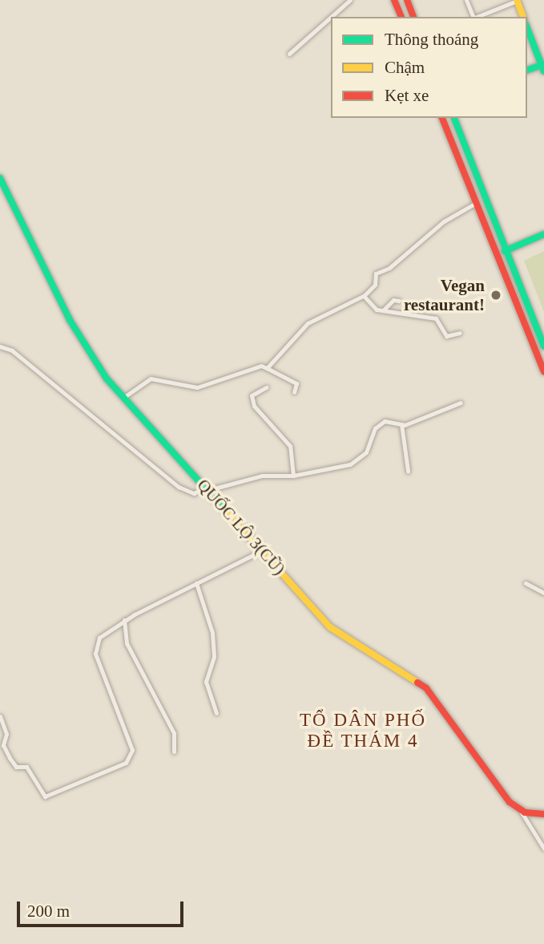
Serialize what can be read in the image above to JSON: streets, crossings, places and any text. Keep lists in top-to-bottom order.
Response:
{
  "streets": {
    "main road": ["QUỐC LỘ 3(CŨ)"]
  },
  "districts": ["TỔ DÂN PHỐ ĐỀ THÁM 4"],
  "places": ["Vegan restaurant!"],
  "legend": ["Thông thoáng", "Chậm", "Kẹt xe"],
  "scale_bar": "200 m"
}
